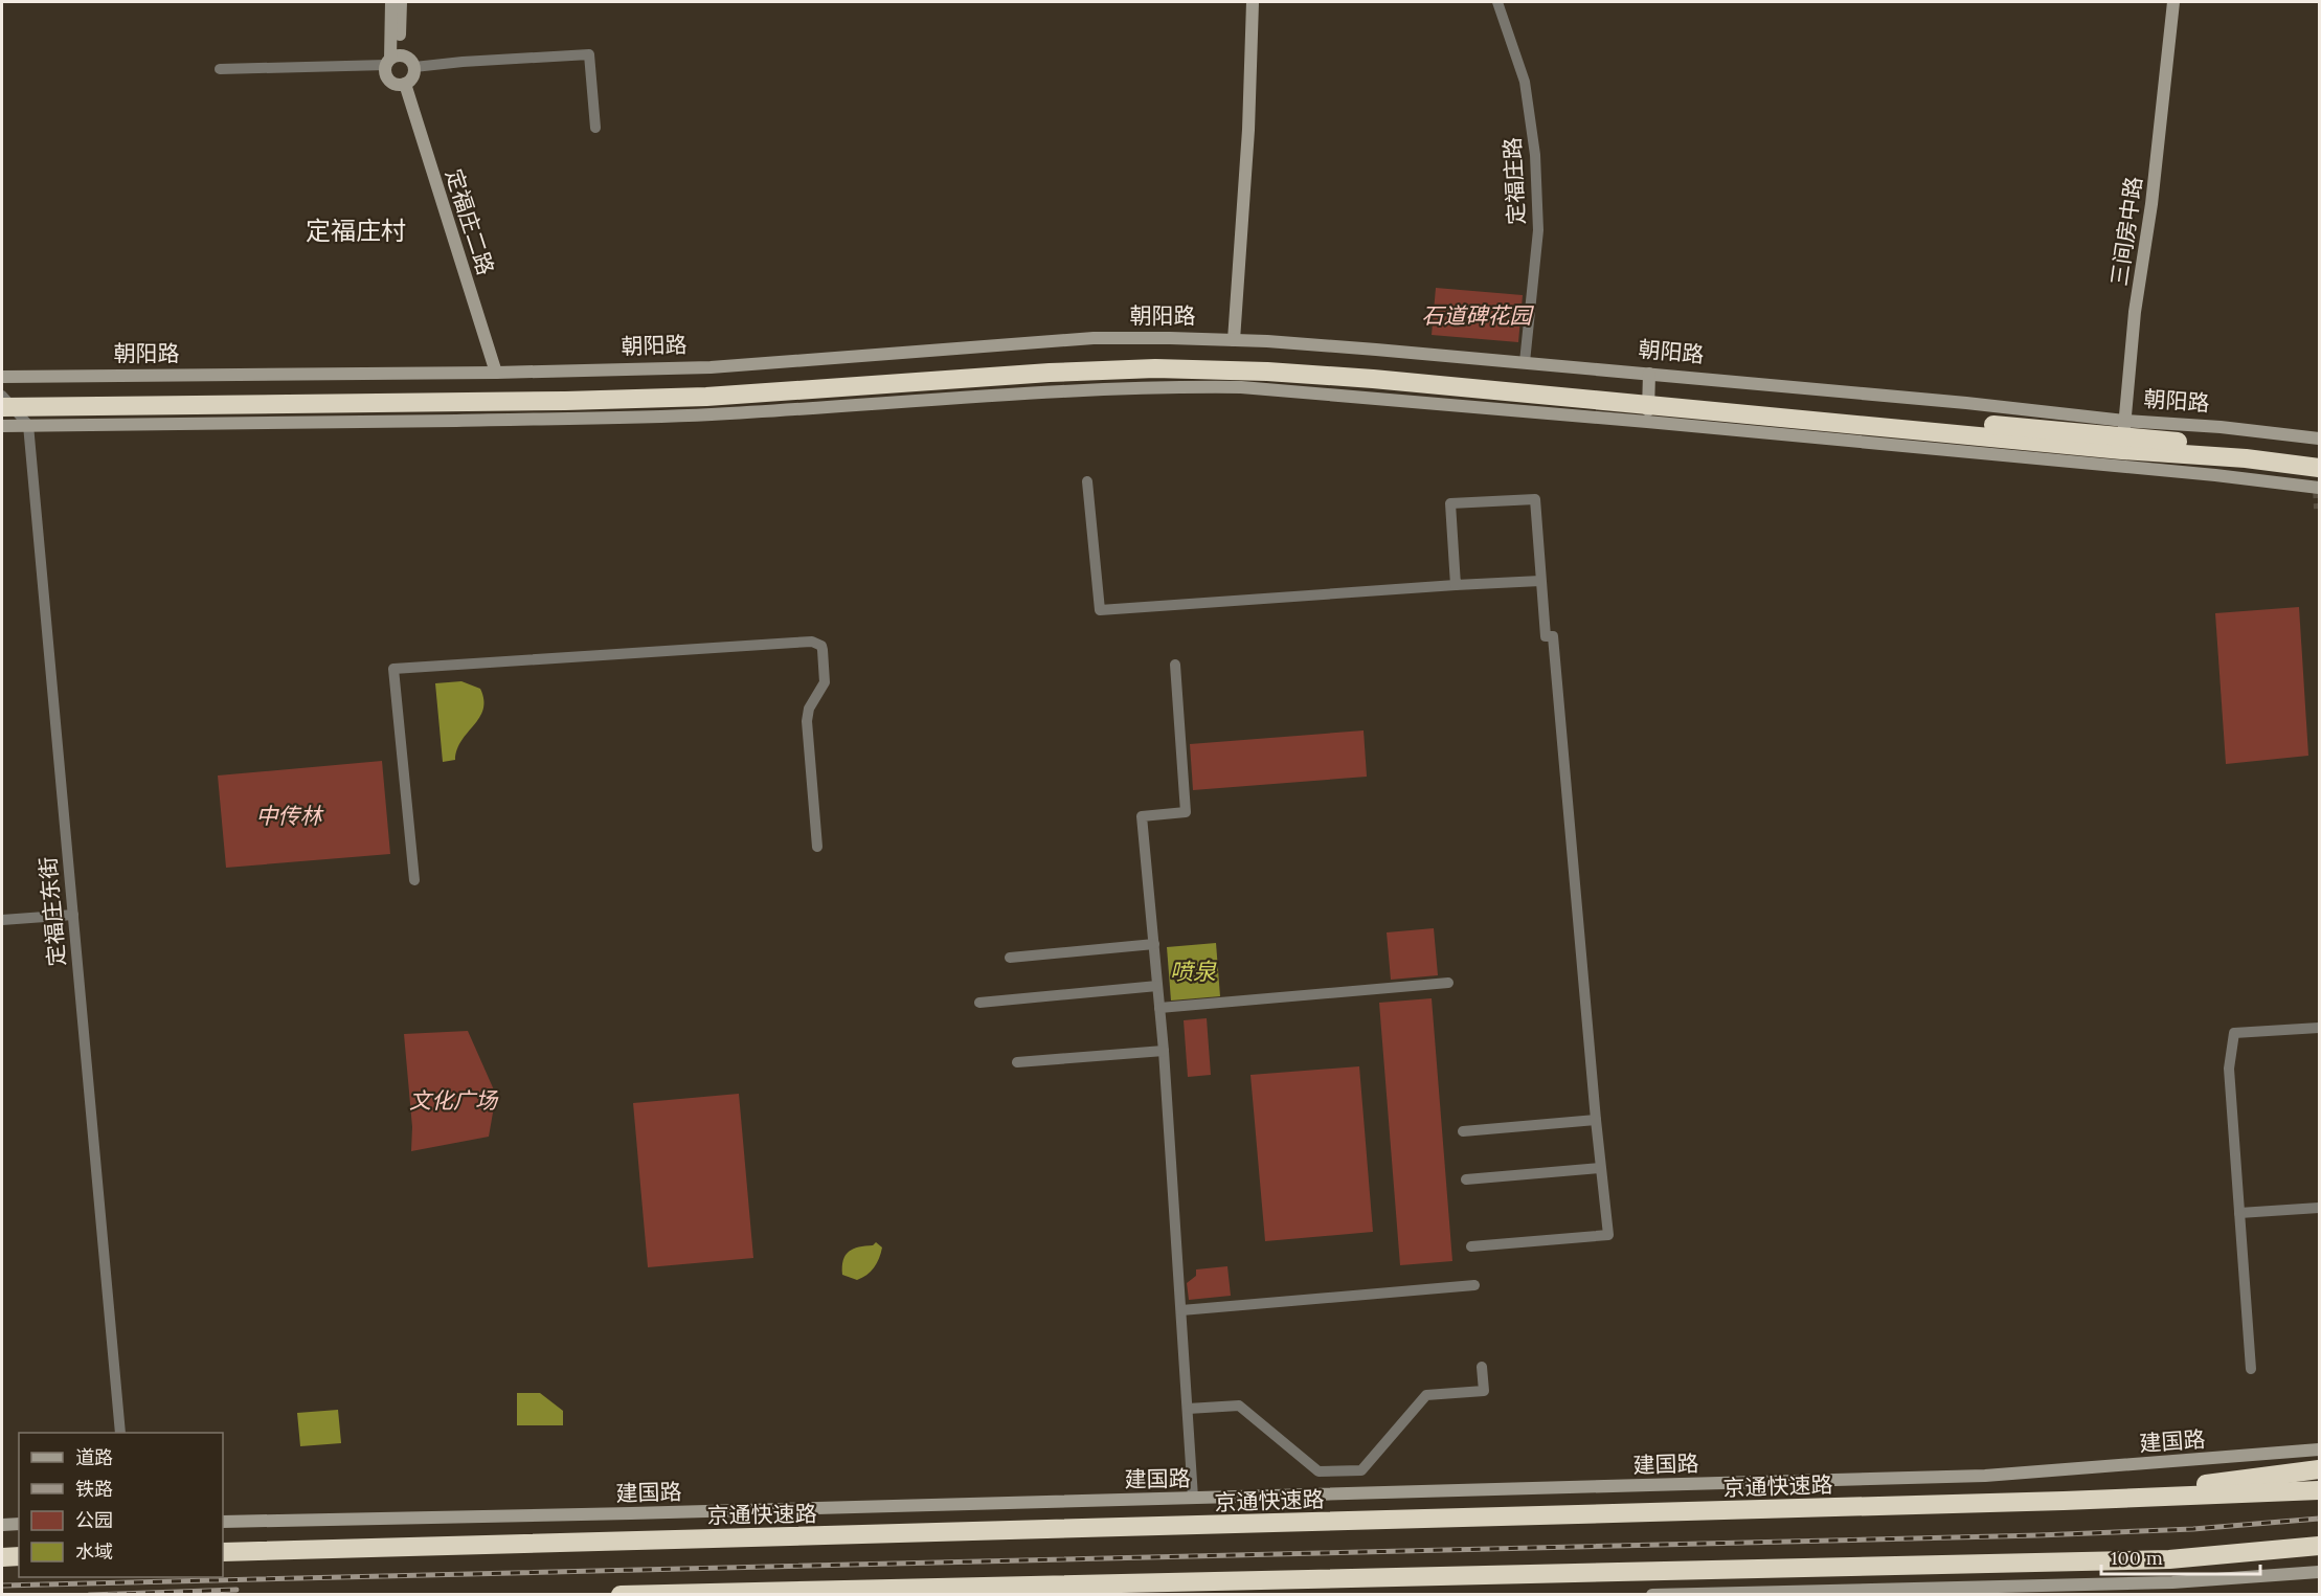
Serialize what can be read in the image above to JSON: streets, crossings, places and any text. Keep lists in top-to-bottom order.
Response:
{
  "streets": {
    "highway": ["朝阳路", "京通快速路"],
    "street": [
      "定福庄路",
      "定福庄二路",
      "三间房中路",
      "定福庄东街",
      "建国路"
    ]
  },
  "crossings": [
    ["定福庄路", "朝阳路"],
    ["定福庄二路", "朝阳路"],
    ["三间房中路", "朝阳路"],
    ["朝阳路", "定福庄东街"]
  ],
  "districts": ["定福庄村"],
  "water": ["喷泉"],
  "parks": ["石道碑花园", "中传林", "文化广场"],
  "legend": [
    "道路",
    "铁路",
    "公园",
    "水域"
  ],
  "scale_bar": "100 m"
}
